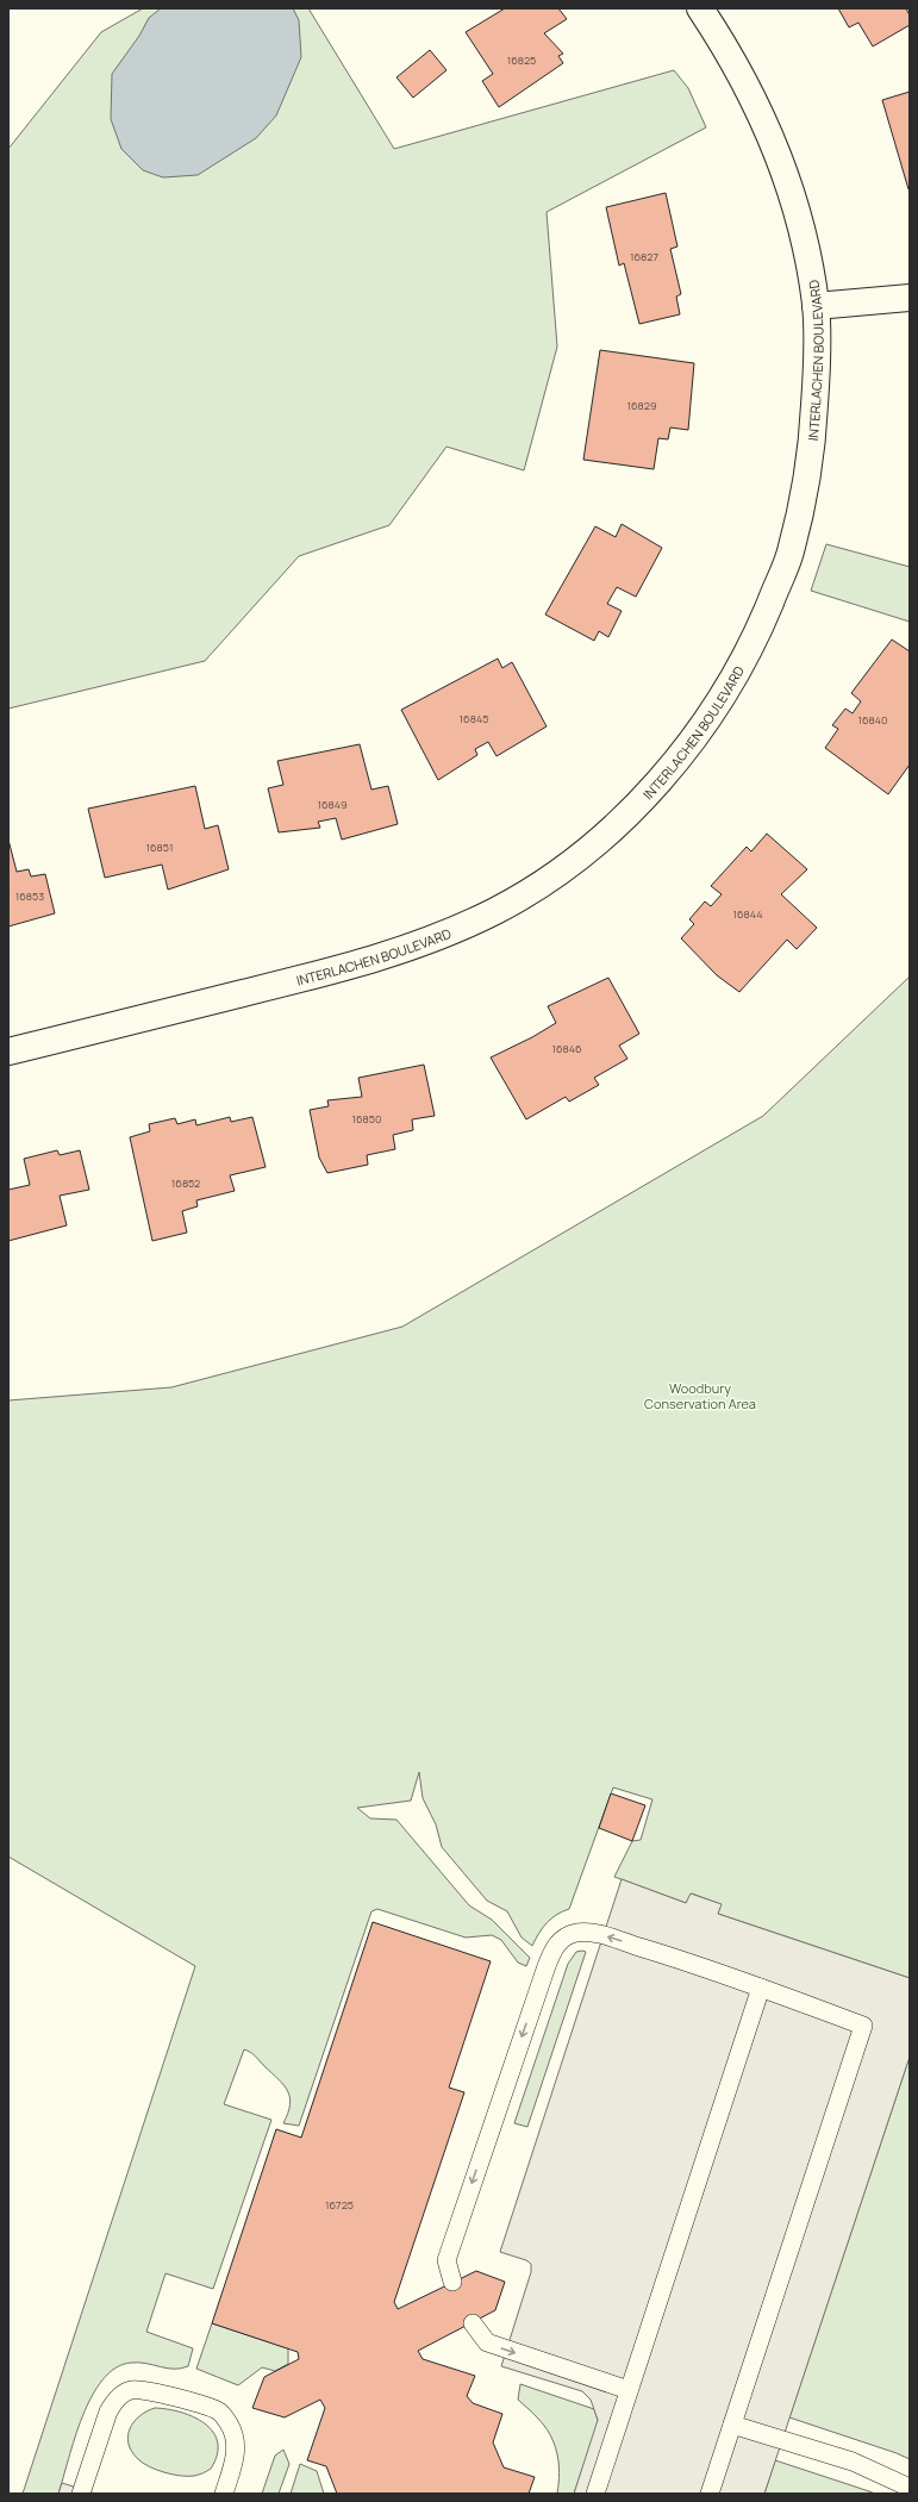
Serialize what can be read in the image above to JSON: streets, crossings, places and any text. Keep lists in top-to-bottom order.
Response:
{
  "streets": {
    "street": ["INTERLACHEN BOULEVARD"]
  },
  "parks": ["Woodbury Conservation Area"],
  "house_numbers": [
    "16825",
    "16827",
    "16829",
    "16845",
    "16840",
    "16849",
    "16851",
    "16853",
    "16844",
    "16846",
    "16850",
    "16852",
    "16725"
  ]
}
